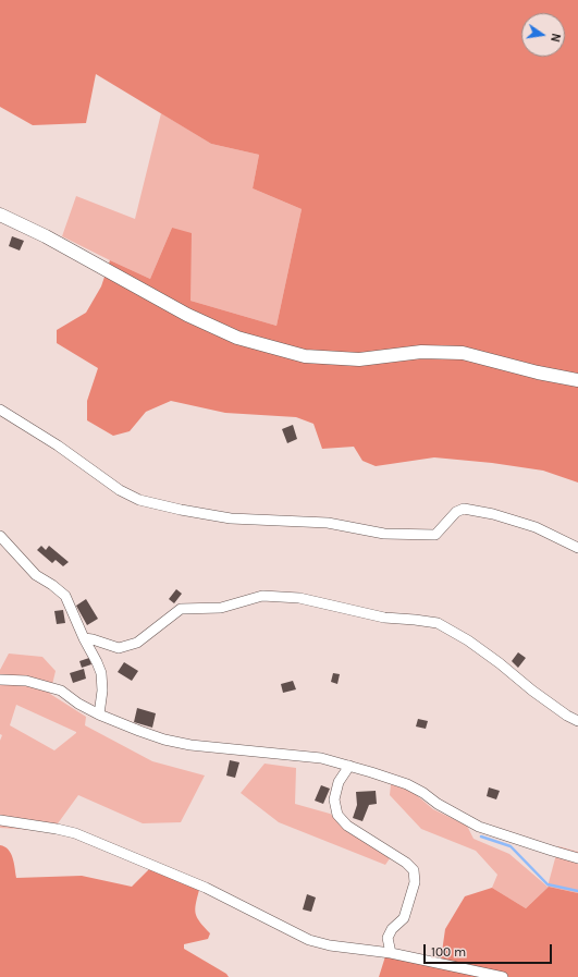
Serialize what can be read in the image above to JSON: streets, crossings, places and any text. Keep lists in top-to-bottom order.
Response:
{
  "scale_bar": "100 m",
  "north": "right"
}
